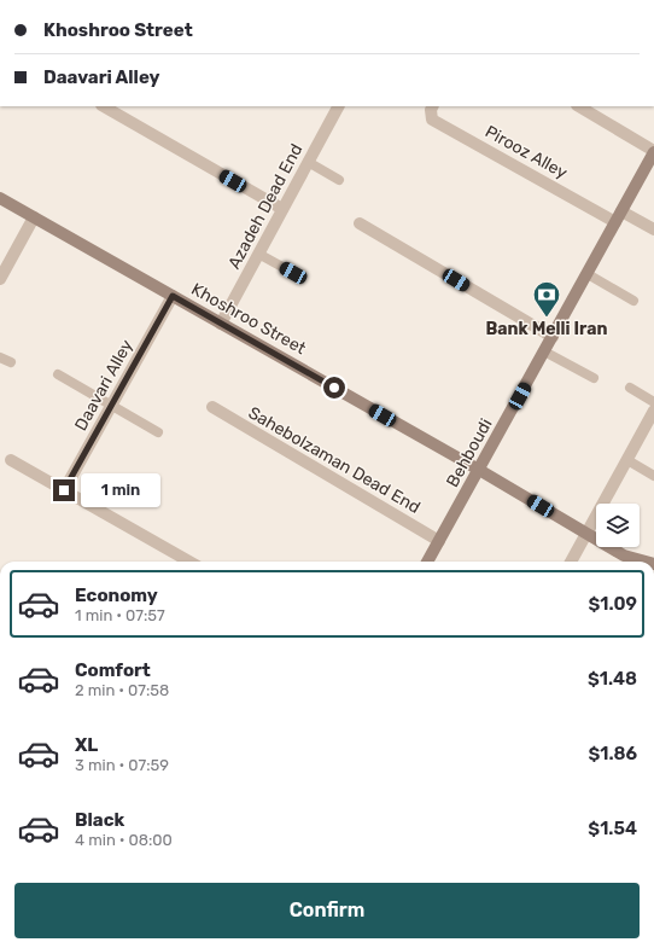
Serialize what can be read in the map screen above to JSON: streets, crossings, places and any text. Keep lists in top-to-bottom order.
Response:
{
  "streets": {
    "main road": ["Khoshroo Street", "Behboudi"],
    "street": [
      "Pirooz Alley",
      "Azadeh Dead End",
      "Daavari Alley",
      "Sahebolzaman Dead End"
    ]
  },
  "crossings": [
    ["Pirooz Alley", "Behboudi"],
    ["Azadeh Dead End", "Khoshroo Street"],
    ["Khoshroo Street", "Daavari Alley"],
    ["Khoshroo Street", "Behboudi"],
    ["Behboudi", "Sahebolzaman Dead End"]
  ],
  "places": {
    "bank": ["Bank Melli Iran"]
  },
  "page": {
    "banner": ["Khoshroo Street", "Daavari Alley"],
    "bubble": "1 min",
    "list": [
      {
        "name": "Economy",
        "note": "1 min · 07:57",
        "value": "$1.09"
      },
      {
        "name": "Comfort",
        "note": "2 min · 07:58",
        "value": "$1.48"
      },
      {
        "name": "XL",
        "note": "3 min · 07:59",
        "value": "$1.86"
      },
      {
        "name": "Black",
        "note": "4 min · 08:00",
        "value": "$1.54"
      }
    ],
    "buttons": "Confirm"
  }
}
